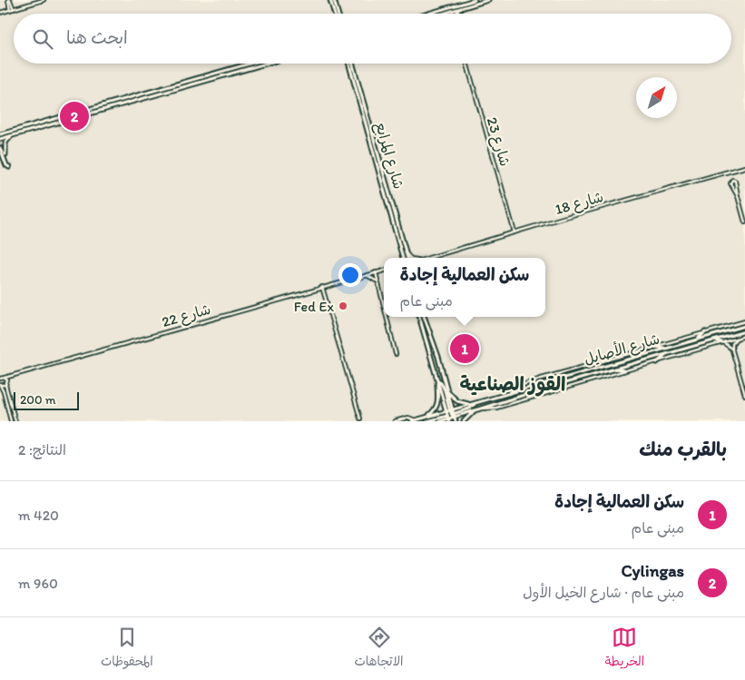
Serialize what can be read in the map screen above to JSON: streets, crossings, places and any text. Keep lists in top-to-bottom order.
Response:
{
  "streets": {
    "main road": ["شارع المرابع", "شارع الأصايل"],
    "street": ["شارع 23", "شارع 18", "شارع 22"]
  },
  "crossings": [
    ["شارع 23", "شارع 18"],
    ["شارع المرابع", "شارع 18"]
  ],
  "districts": ["القوز الصناعية"],
  "places": ["Fed Ex"],
  "scale_bar": "200 m",
  "north": "top right",
  "page": {
    "search": "ابحث هنا",
    "pins": ["2", "1"],
    "popup": ["سكن العمالية إجادة", "مبنى عام"],
    "scale": "200 m",
    "heading": ["بالقرب منك", "النتائج: 2"],
    "list": [
      {
        "mark": "1",
        "name": "سكن العمالية إجادة",
        "note": "مبنى عام",
        "value": "420 m"
      },
      {
        "mark": "2",
        "name": "Cylingas",
        "note": "مبنى عام · شارع الخيل الأول",
        "value": "960 m"
      }
    ],
    "nav": ["الخريطة", "الاتجاهات", "المحفوظات"]
  }
}
